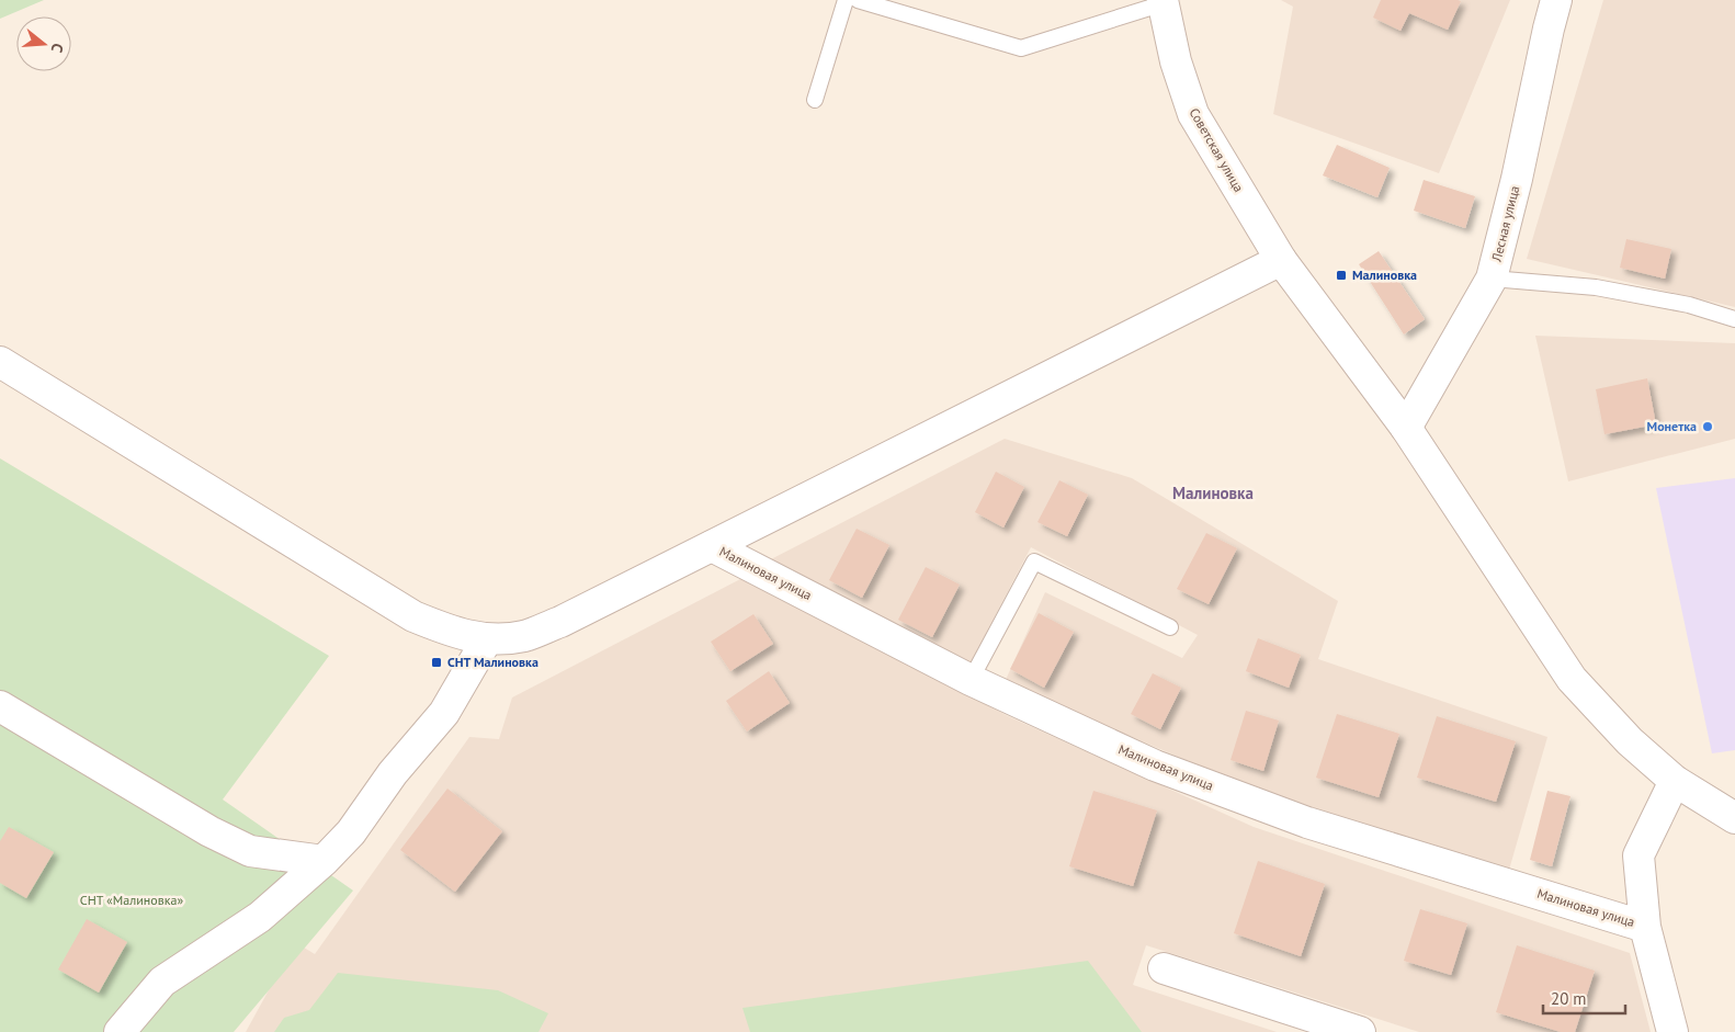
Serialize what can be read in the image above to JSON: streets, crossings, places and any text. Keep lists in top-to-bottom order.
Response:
{
  "streets": {
    "street": ["Советская улица", "Лесная улица", "Малиновая улица"]
  },
  "crossings": [
    ["Советская улица", "Лесная улица"]
  ],
  "districts": ["Малиновка"],
  "parks": ["СНТ «Малиновка»"],
  "places": {
    "transit": ["Малиновка", "СНТ Малиновка"],
    "other": ["Монетка"]
  },
  "scale_bar": "20 m",
  "north": "right"
}
